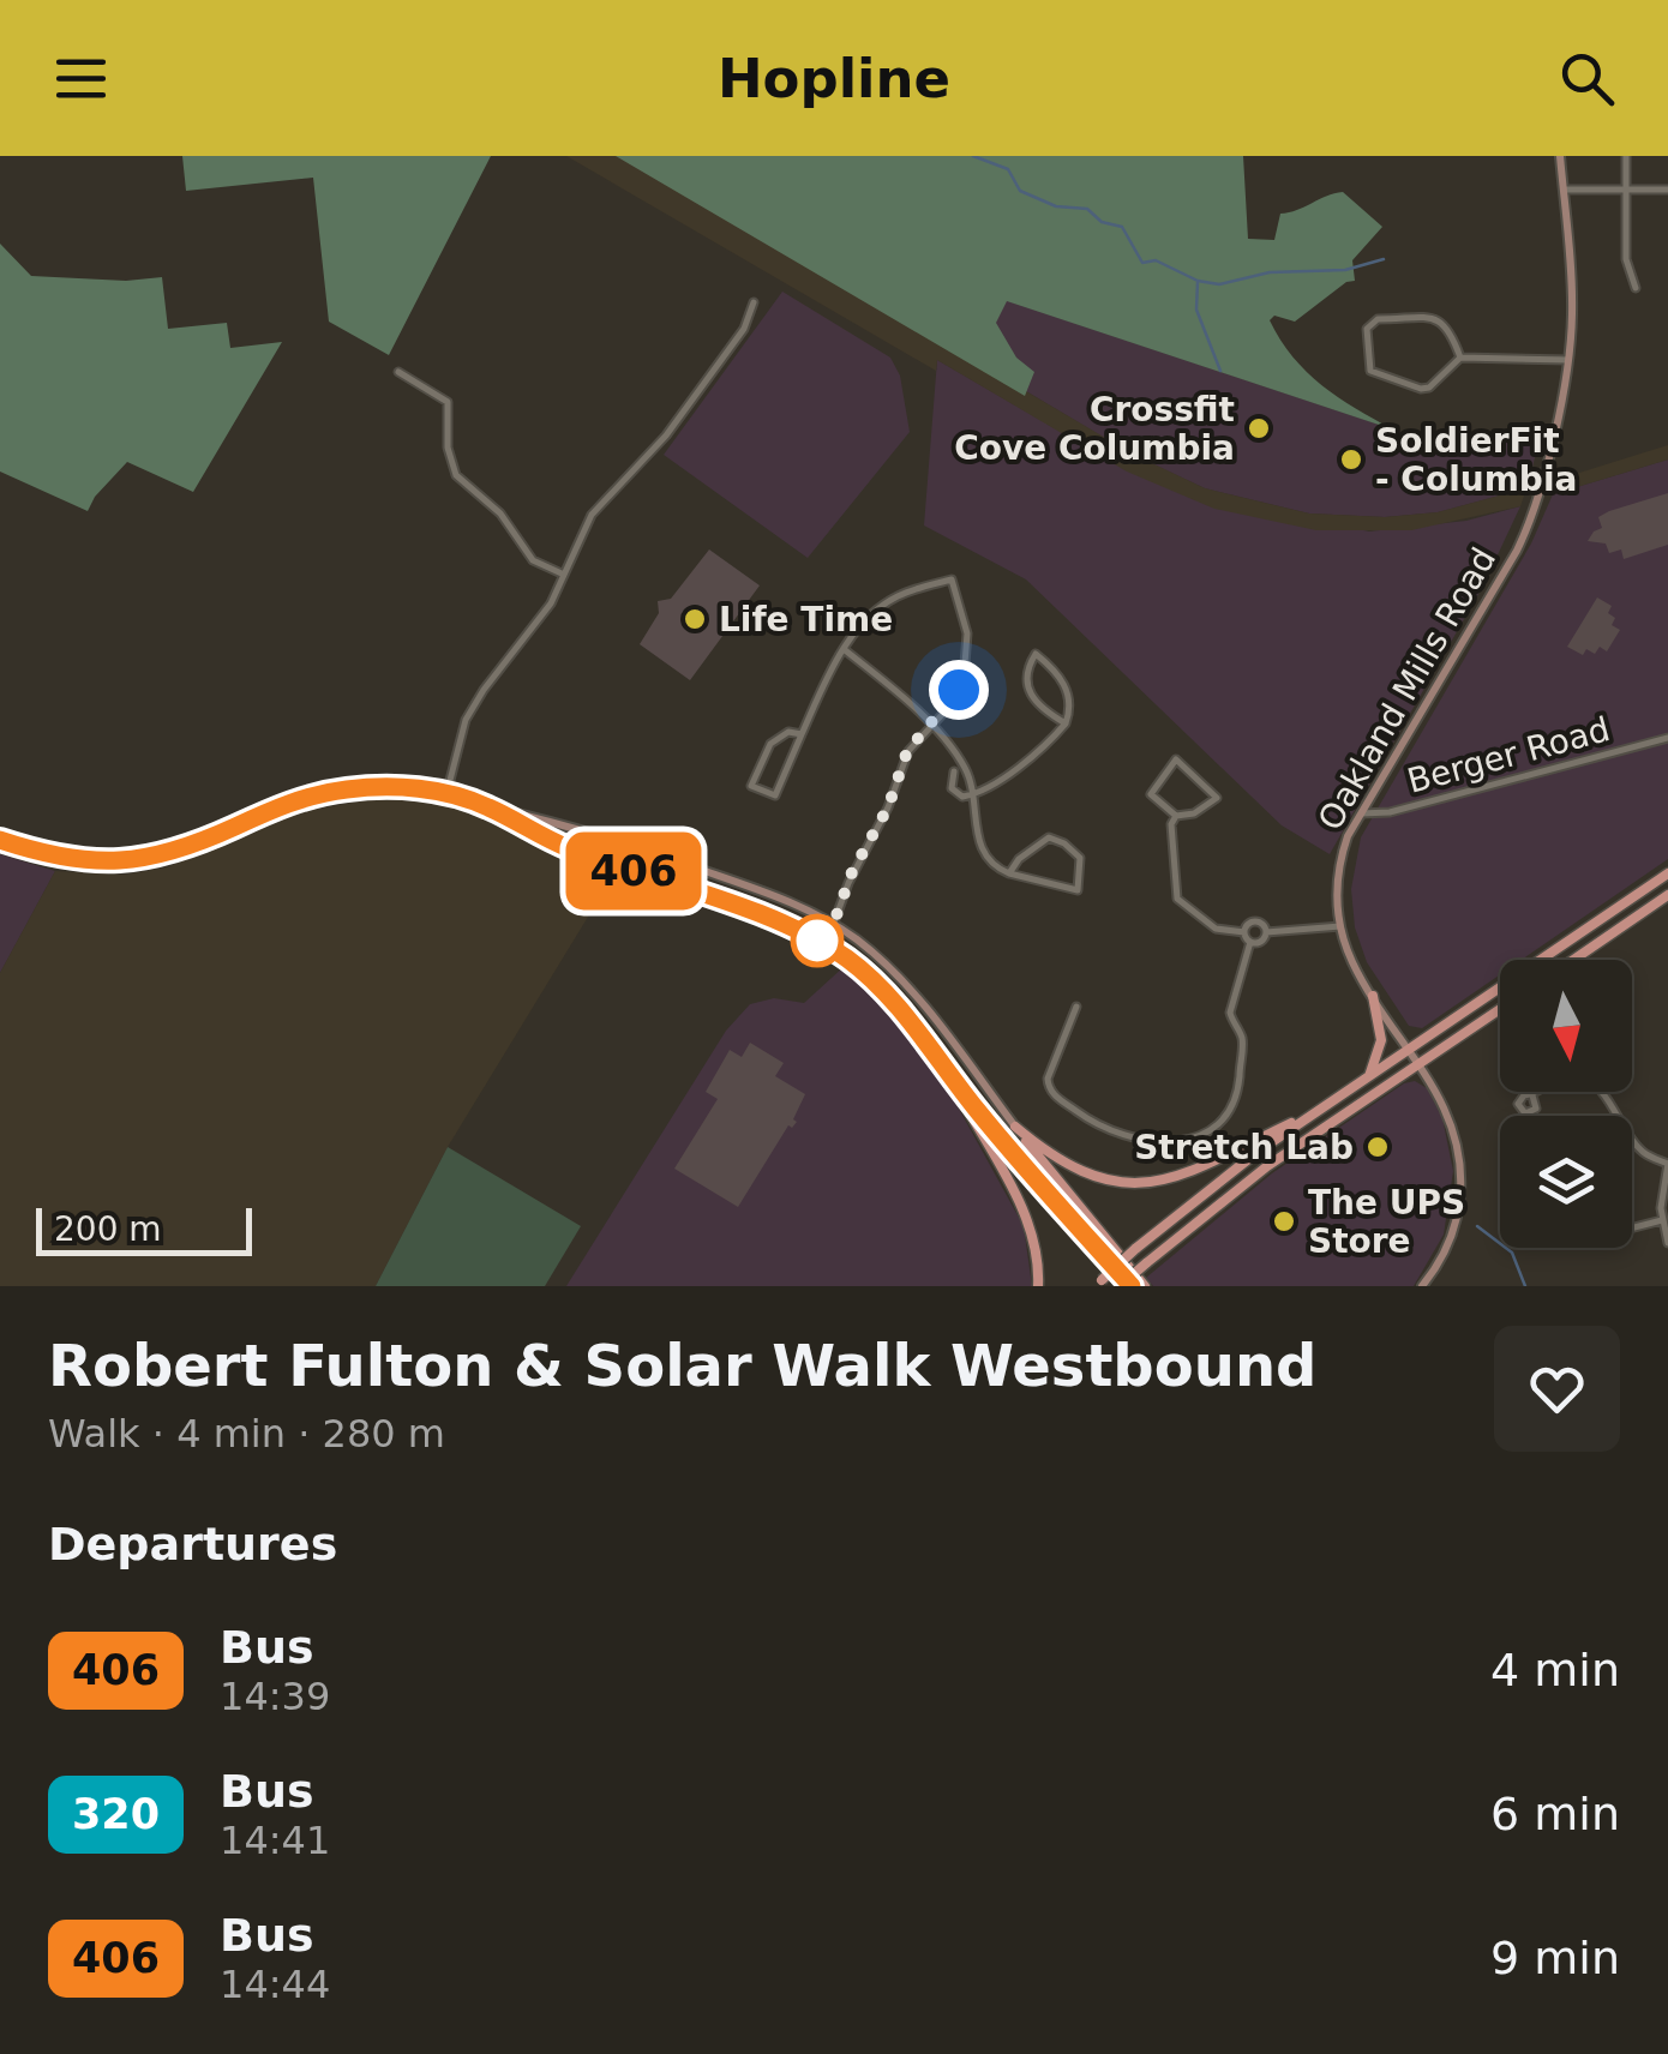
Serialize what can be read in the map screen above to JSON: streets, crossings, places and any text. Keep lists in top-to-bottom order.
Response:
{
  "streets": {
    "street": ["Oakland Mills Road", "Berger Road"]
  },
  "crossings": [
    ["Oakland Mills Road", "Berger Road"]
  ],
  "places": [
    "Crossfit Cove Columbia",
    "SoldierFit - Columbia",
    "Life Time",
    "Stretch Lab",
    "The UPS Store"
  ],
  "lines": ["bus line 406"],
  "scale_bar": "200 m",
  "north": "bottom",
  "page": {
    "header": "Hopline",
    "on_map": "406",
    "scale": "200 m",
    "heading": [
      ["Robert Fulton & Solar Walk Westbound", "Walk · 4 min · 280 m"],
      "Departures"
    ],
    "list": [
      {
        "mark": "406",
        "name": "Bus",
        "note": "14:39",
        "value": "4 min"
      },
      {
        "mark": "320",
        "name": "Bus",
        "note": "14:41",
        "value": "6 min"
      },
      {
        "mark": "406",
        "name": "Bus",
        "note": "14:44",
        "value": "9 min"
      }
    ]
  }
}
